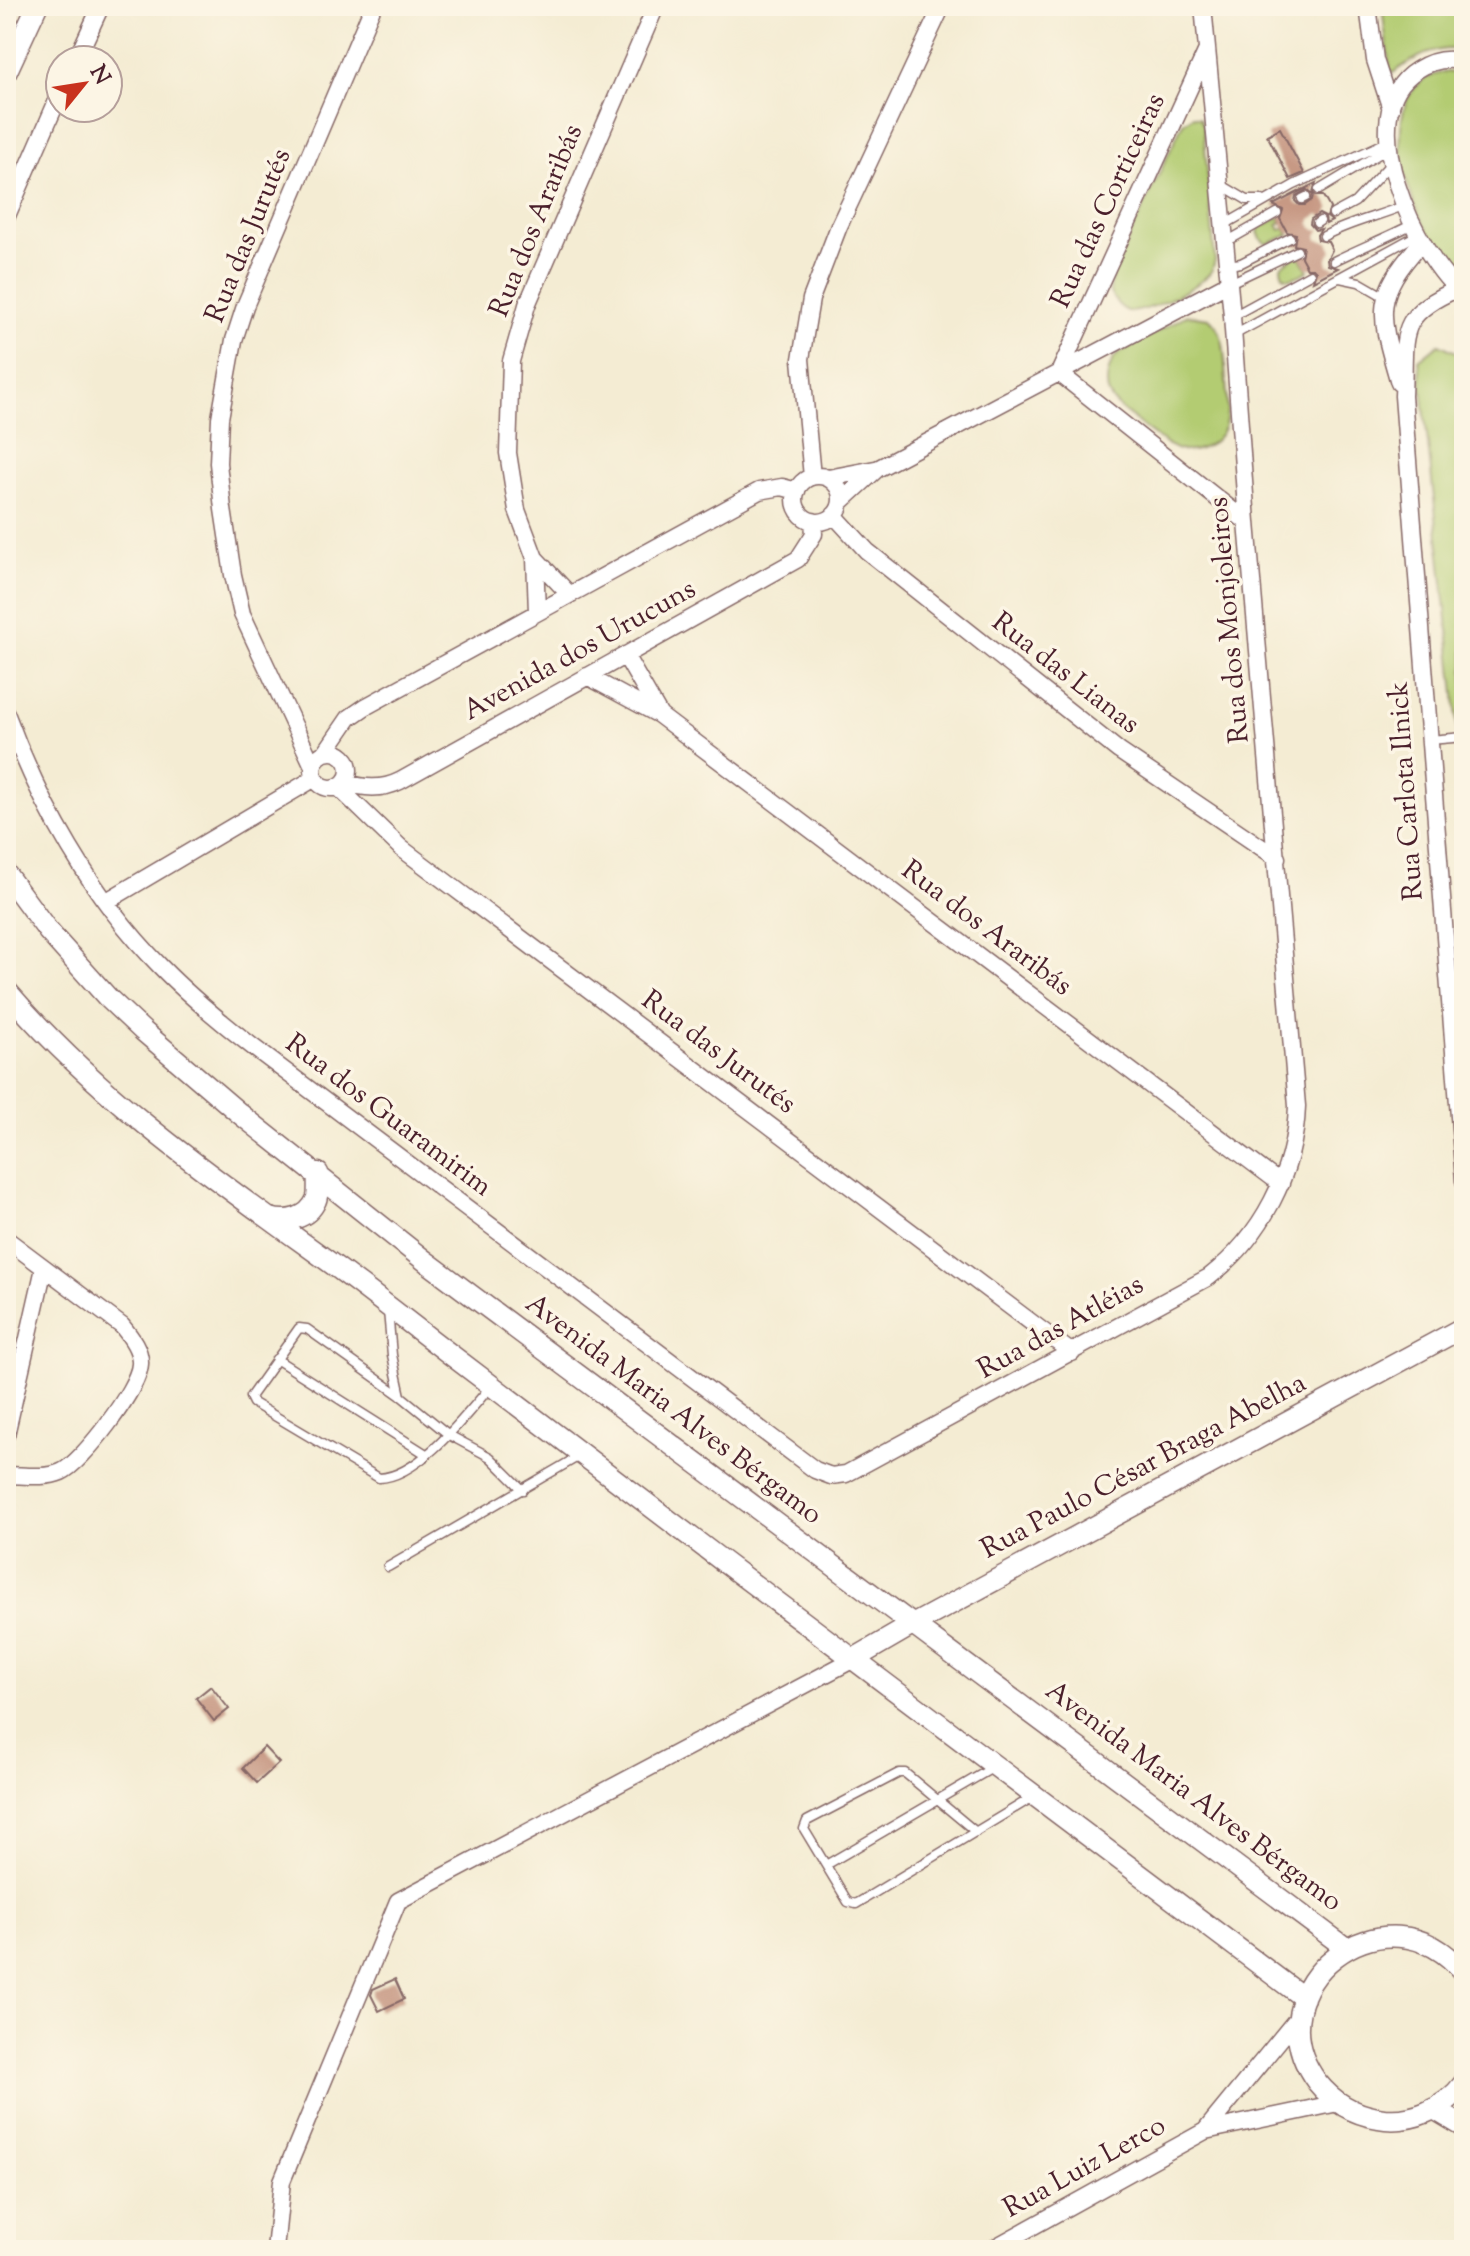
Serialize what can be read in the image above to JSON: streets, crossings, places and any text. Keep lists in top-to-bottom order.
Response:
{
  "streets": {
    "street": [
      "Rua das Corticeiras",
      "Rua dos Araribás",
      "Rua das Jurutés",
      "Rua dos Monjoleiros",
      "Avenida dos Urucuns",
      "Rua das Lianas",
      "Rua Carlota Ilnick",
      "Rua dos Guaramirim",
      "Rua das Atléias",
      "Avenida Maria Alves Bérgamo",
      "Rua Paulo César Braga Abelha",
      "Rua Luiz Lerco"
    ]
  },
  "crossings": [
    ["Rua das Corticeiras", "Rua dos Monjoleiros"],
    ["Rua dos Araribás", "Rua dos Monjoleiros"],
    ["Rua dos Araribás", "Avenida dos Urucuns"],
    ["Rua dos Araribás", "Rua das Atléias"],
    ["Rua das Jurutés", "Avenida dos Urucuns"],
    ["Rua das Jurutés", "Rua das Atléias"],
    ["Rua dos Monjoleiros", "Rua das Lianas"],
    ["Rua dos Monjoleiros", "Rua das Atléias"],
    ["Avenida dos Urucuns", "Rua das Lianas"],
    ["Rua dos Guaramirim", "Rua das Atléias"],
    ["Avenida Maria Alves Bérgamo", "Rua Paulo César Braga Abelha"]
  ],
  "north": "top right"
}
